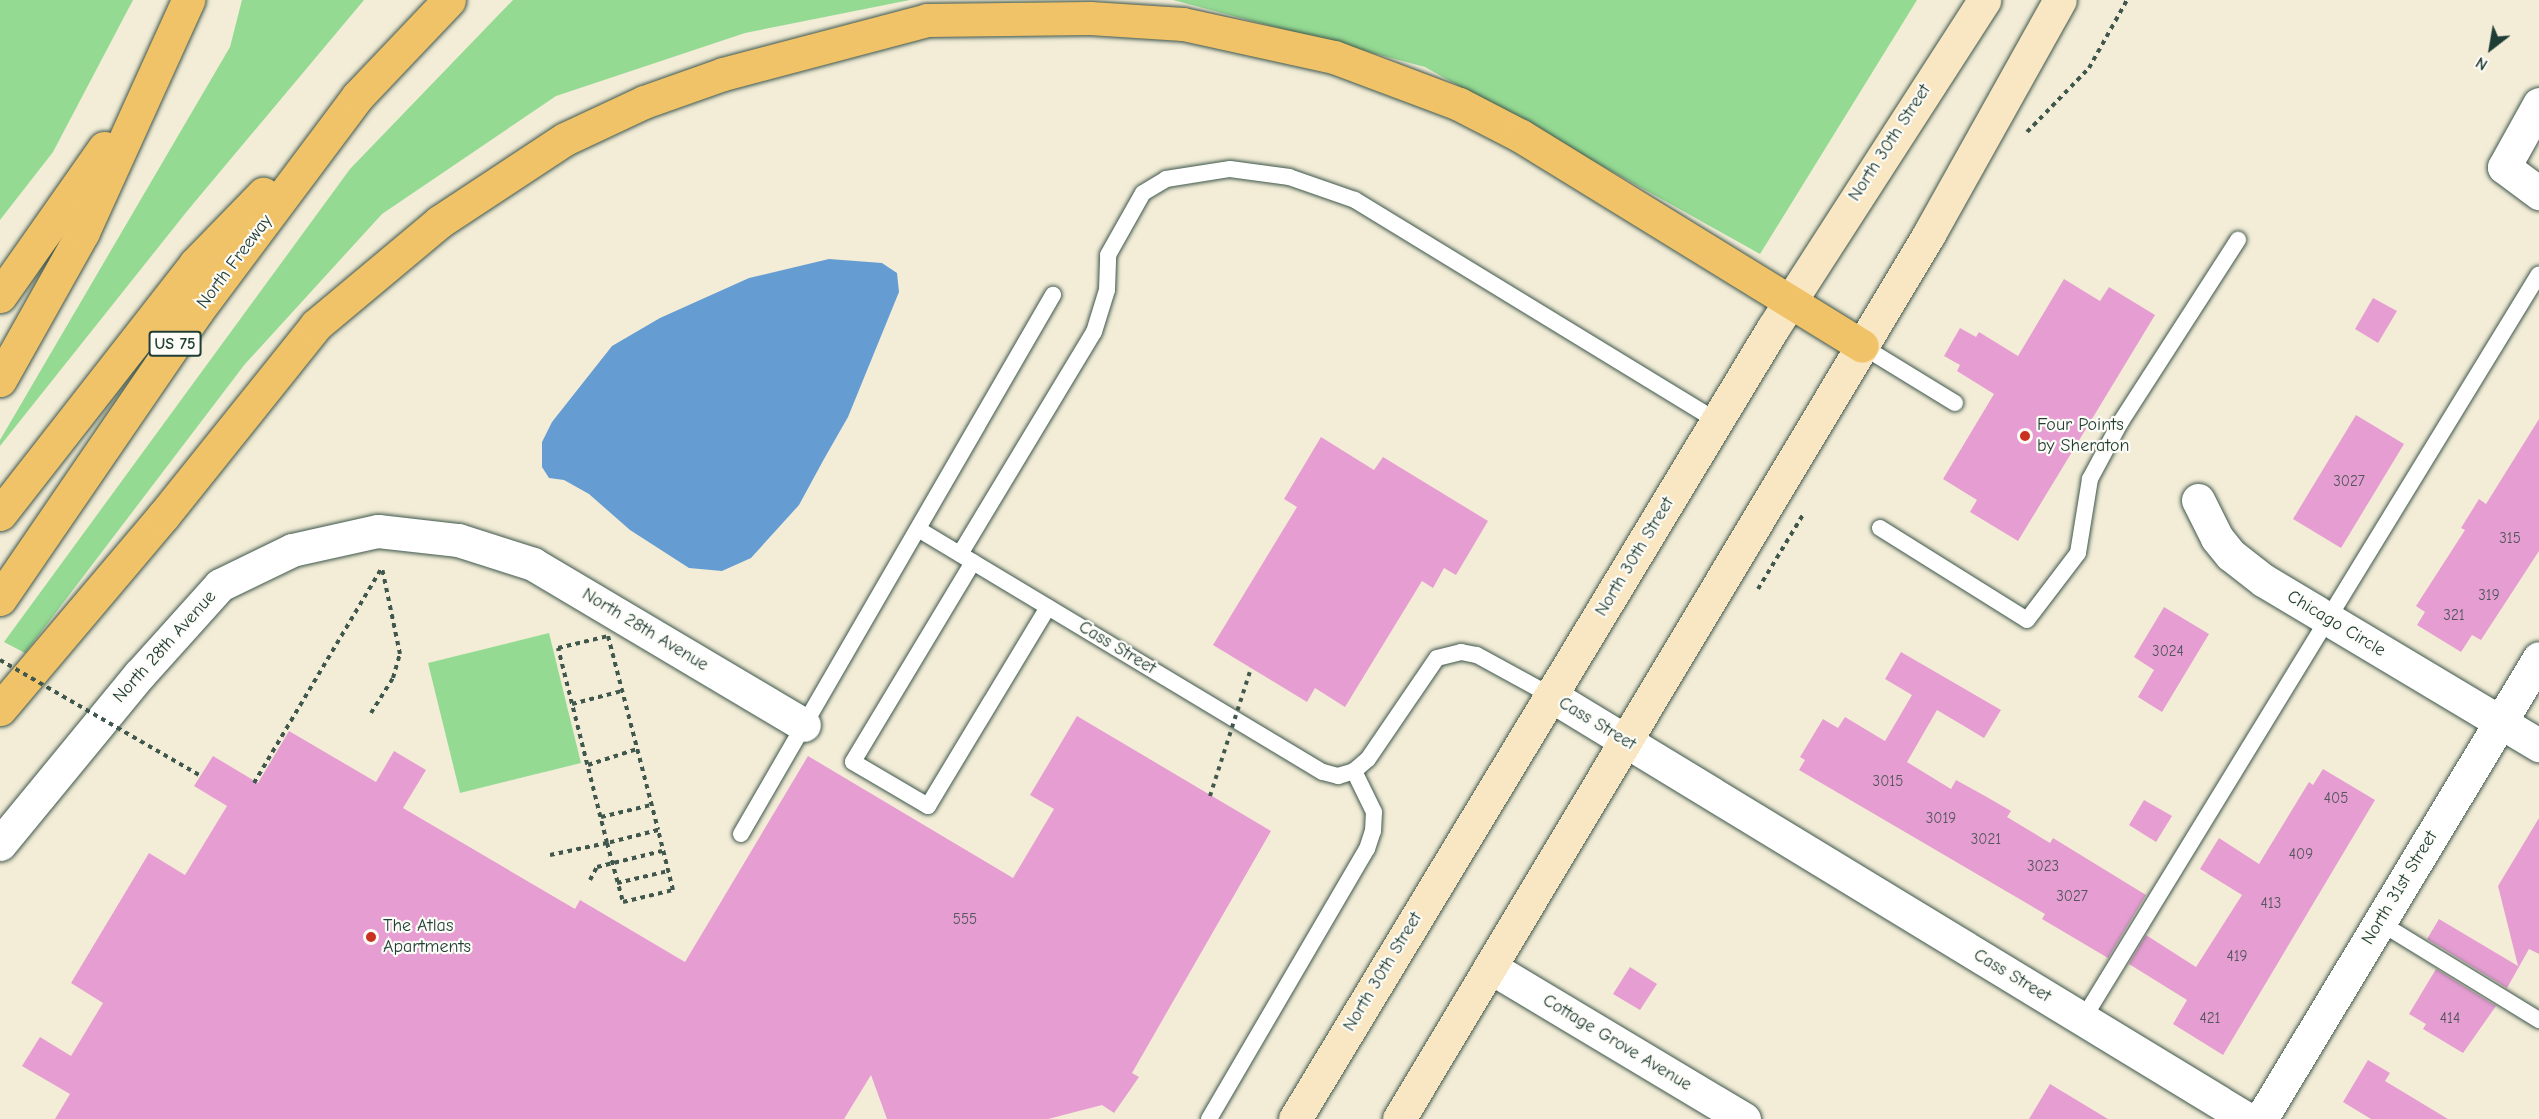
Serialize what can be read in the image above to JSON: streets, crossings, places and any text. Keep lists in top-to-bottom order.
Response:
{
  "streets": {
    "highway": ["North Freeway", "US 75"],
    "main road": ["North 30th Street"],
    "street": [
      "Chicago Circle",
      "North 28th Avenue",
      "Cass Street",
      "North 31st Street",
      "Cottage Grove Avenue"
    ]
  },
  "crossings": [
    ["North 30th Street", "Cass Street"],
    ["Chicago Circle", "North 31st Street"]
  ],
  "places": ["Four Points by Sheraton", "The Atlas Apartments"],
  "house_numbers": [
    "3027",
    "315",
    "319",
    "321",
    "3024",
    "3015",
    "405",
    "3019",
    "3021",
    "409",
    "3023",
    "3027",
    "413",
    "555",
    "419",
    "421",
    "414"
  ],
  "north": "bottom left"
}
